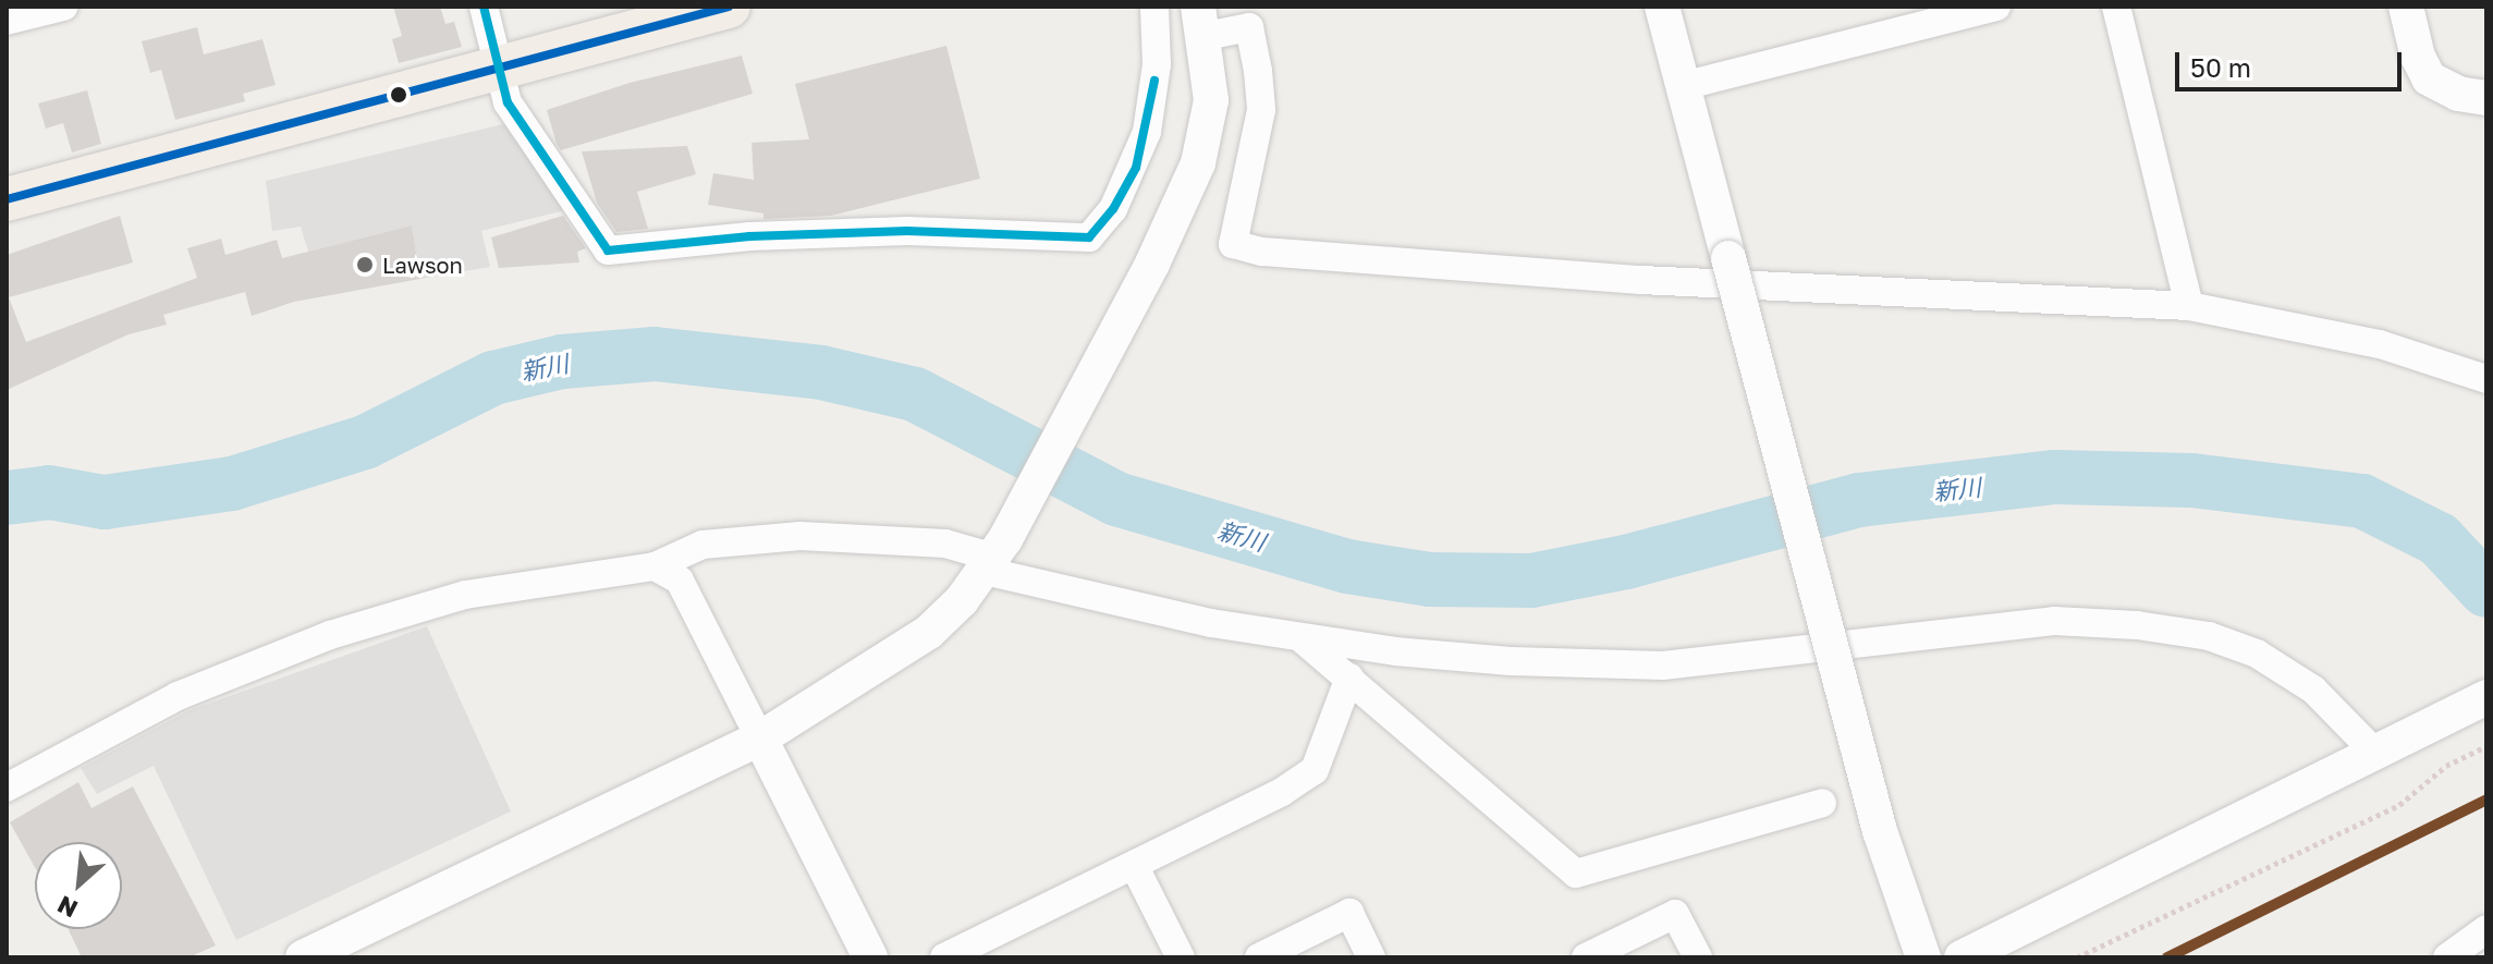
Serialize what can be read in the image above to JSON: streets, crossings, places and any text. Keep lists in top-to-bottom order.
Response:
{
  "water": ["新川"],
  "places": ["Lawson"],
  "scale_bar": "50 m",
  "north": "bottom left"
}
